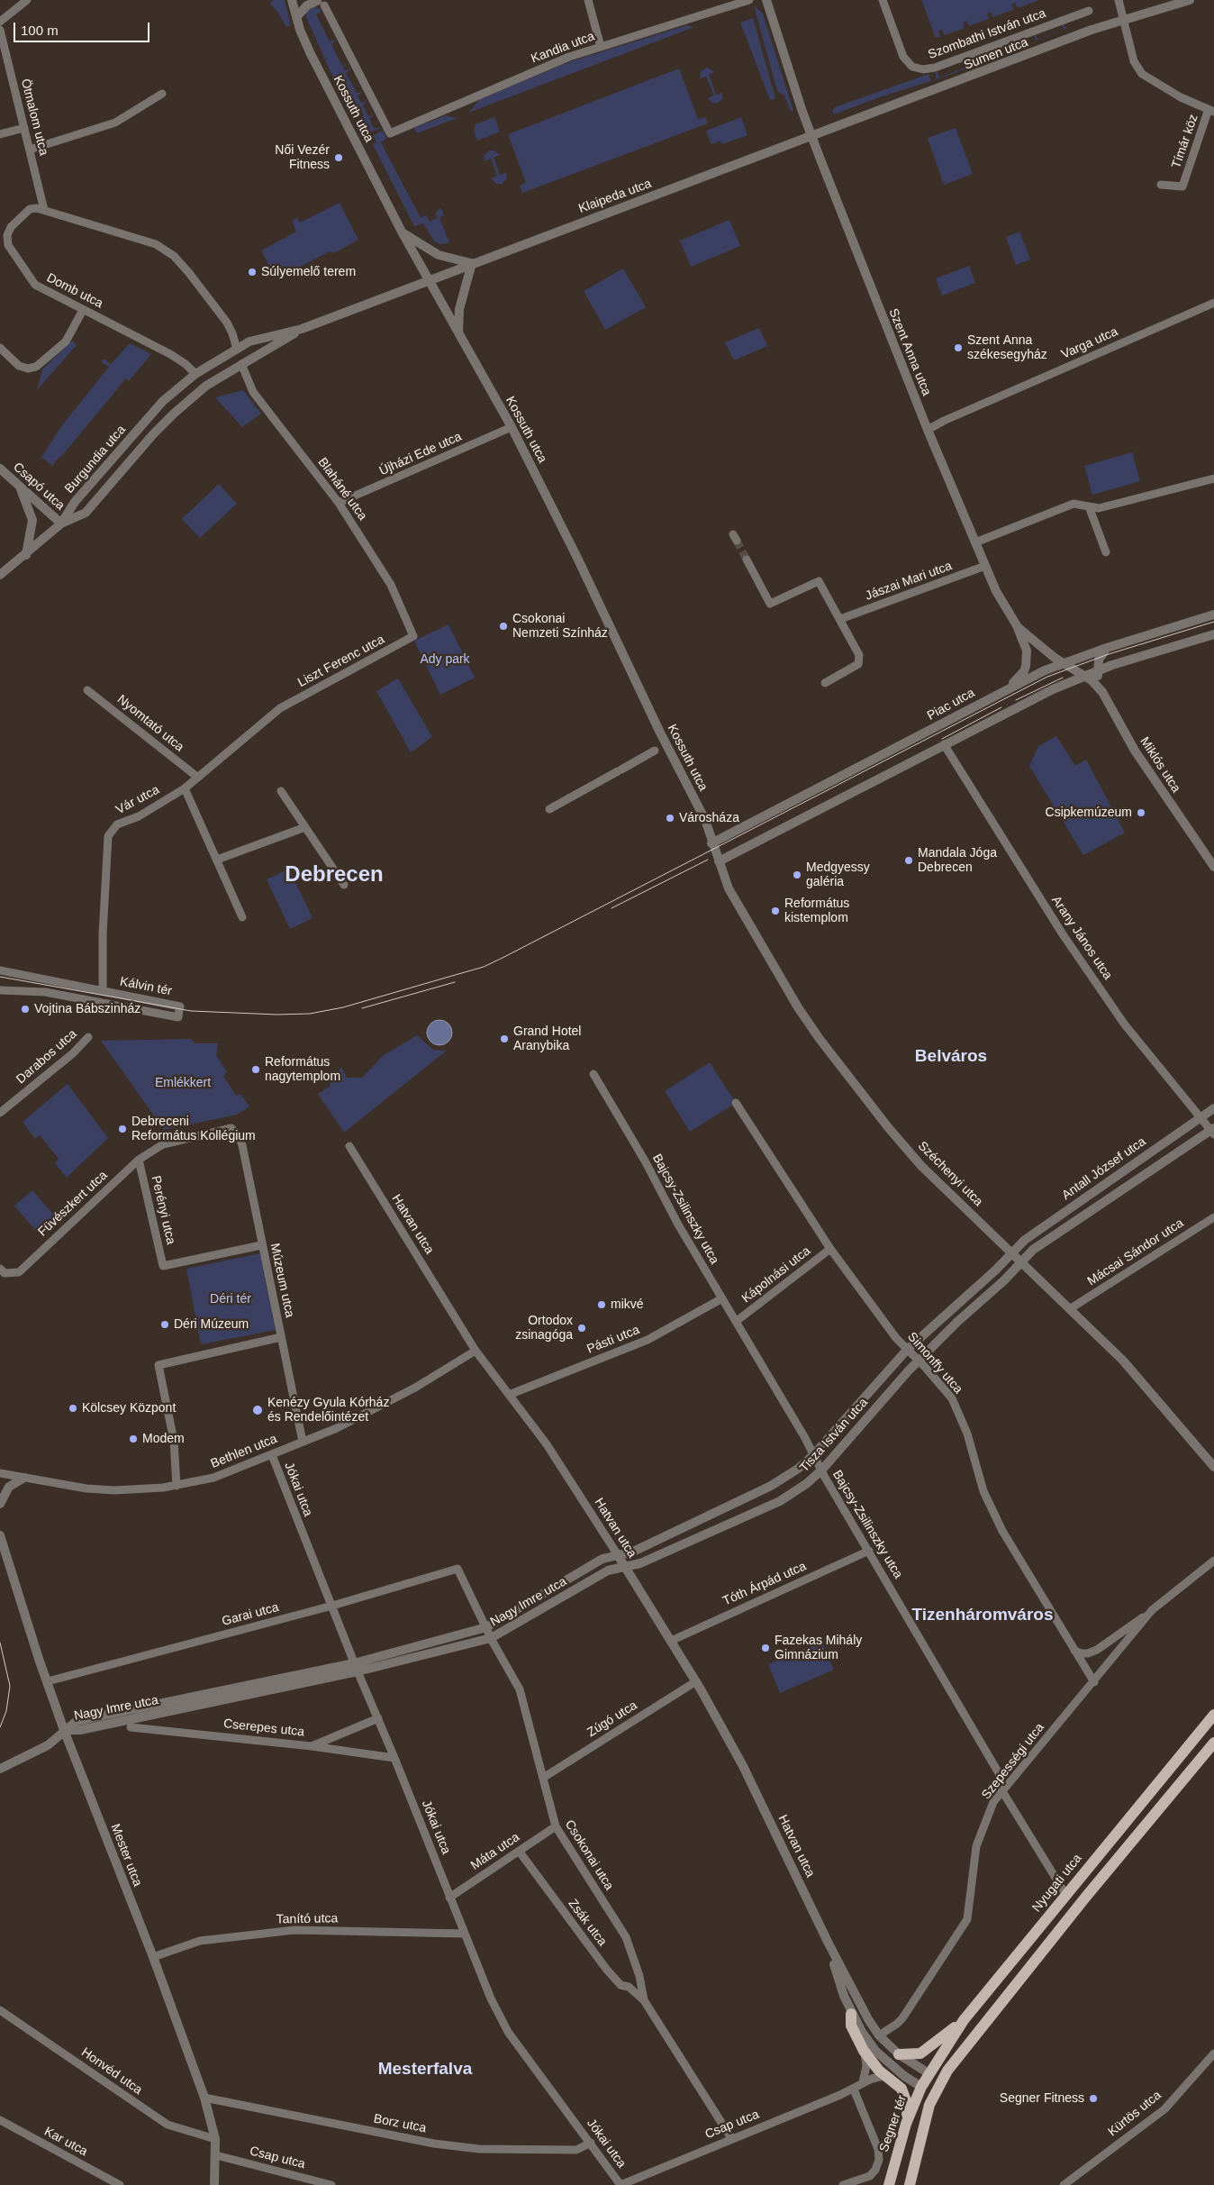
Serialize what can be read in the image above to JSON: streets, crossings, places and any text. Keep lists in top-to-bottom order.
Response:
{
  "streets": {
    "main road": ["Nyugati utca", "Segner tér"],
    "street": [
      "Szombathi István utca",
      "Kandia utca",
      "Sumen utca",
      "Kossuth utca",
      "Ötmalom utca",
      "Tímár köz",
      "Klaipeda utca",
      "Domb utca",
      "Varga utca",
      "Szent Anna utca",
      "Újházi Ede utca",
      "Burgundia utca",
      "Csapó utca",
      "Blaháné utca",
      "Jászai Mari utca",
      "Liszt Ferenc utca",
      "Piac utca",
      "Nyomtató utca",
      "Miklós utca",
      "Vár utca",
      "Arany János utca",
      "Kálvin tér",
      "Darabos utca",
      "Antall József utca",
      "Széchenyi utca",
      "Füvészkert utca",
      "Bajcsy-Zsilinszky utca",
      "Perényi utca",
      "Hatvan utca",
      "Mácsai Sándor utca",
      "Kápolnási utca",
      "Múzeum utca",
      "Pásti utca",
      "Simonffy utca",
      "Tisza István utca",
      "Bethlen utca",
      "Jókai utca",
      "Tóth Árpád utca",
      "Nagy Imre utca",
      "Garai utca",
      "Zúgó utca",
      "Cserepes utca",
      "Szepességi utca",
      "Máta utca",
      "Mester utca",
      "Csokonai utca",
      "Tanító utca",
      "Zsák utca",
      "Honvéd utca",
      "Kürtös utca",
      "Borz utca",
      "Csap utca",
      "Kar utca"
    ]
  },
  "crossings": [
    ["Kandia utca", "Kossuth utca"],
    ["Sumen utca", "Klaipeda utca"],
    ["Sumen utca", "Szent Anna utca"],
    ["Kossuth utca", "Klaipeda utca"],
    ["Kossuth utca", "Újházi Ede utca"],
    ["Kossuth utca", "Burgundia utca"],
    ["Kossuth utca", "Piac utca"],
    ["Kossuth utca", "Széchenyi utca"],
    ["Ötmalom utca", "Domb utca"],
    ["Klaipeda utca", "Szent Anna utca"],
    ["Klaipeda utca", "Burgundia utca"],
    ["Domb utca", "Burgundia utca"],
    ["Varga utca", "Szent Anna utca"],
    ["Szent Anna utca", "Jászai Mari utca"],
    ["Szent Anna utca", "Piac utca"],
    ["Szent Anna utca", "Miklós utca"],
    ["Újházi Ede utca", "Blaháné utca"],
    ["Burgundia utca", "Csapó utca"],
    ["Burgundia utca", "Blaháné utca"],
    ["Blaháné utca", "Liszt Ferenc utca"],
    ["Liszt Ferenc utca", "Vár utca"],
    ["Nyomtató utca", "Vár utca"],
    ["Vár utca", "Kálvin tér"],
    ["Arany János utca", "Antall József utca"],
    ["Antall József utca", "Széchenyi utca"],
    ["Antall József utca", "Tisza István utca"],
    ["Széchenyi utca", "Mácsai Sándor utca"],
    ["Széchenyi utca", "Tisza István utca"],
    ["Füvészkert utca", "Perényi utca"],
    ["Füvészkert utca", "Múzeum utca"],
    ["Bajcsy-Zsilinszky utca", "Kápolnási utca"],
    ["Bajcsy-Zsilinszky utca", "Pásti utca"],
    ["Bajcsy-Zsilinszky utca", "Tisza István utca"],
    ["Bajcsy-Zsilinszky utca", "Tóth Árpád utca"],
    ["Bajcsy-Zsilinszky utca", "Szepességi utca"],
    ["Bajcsy-Zsilinszky utca", "Nyugati utca"],
    ["Perényi utca", "Múzeum utca"],
    ["Hatvan utca", "Pásti utca"],
    ["Hatvan utca", "Tisza István utca"],
    ["Hatvan utca", "Bethlen utca"],
    ["Hatvan utca", "Tóth Árpád utca"],
    ["Hatvan utca", "Nagy Imre utca"],
    ["Hatvan utca", "Zúgó utca"],
    ["Hatvan utca", "Szepességi utca"],
    ["Hatvan utca", "Nyugati utca"],
    ["Hatvan utca", "Segner tér"],
    ["Kápolnási utca", "Simonffy utca"],
    ["Múzeum utca", "Bethlen utca"],
    ["Simonffy utca", "Tisza István utca"],
    ["Simonffy utca", "Szepességi utca"],
    ["Tisza István utca", "Nagy Imre utca"],
    ["Bethlen utca", "Jókai utca"],
    ["Jókai utca", "Nagy Imre utca"],
    ["Jókai utca", "Garai utca"],
    ["Jókai utca", "Cserepes utca"],
    ["Jókai utca", "Máta utca"],
    ["Jókai utca", "Tanító utca"],
    ["Jókai utca", "Borz utca"],
    ["Jókai utca", "Csap utca"],
    ["Nagy Imre utca", "Mester utca"],
    ["Nagy Imre utca", "Csokonai utca"],
    ["Garai utca", "Mester utca"],
    ["Garai utca", "Csokonai utca"],
    ["Zúgó utca", "Csokonai utca"],
    ["Máta utca", "Csokonai utca"],
    ["Máta utca", "Zsák utca"],
    ["Mester utca", "Tanító utca"],
    ["Mester utca", "Honvéd utca"],
    ["Mester utca", "Borz utca"],
    ["Mester utca", "Csap utca"],
    ["Csokonai utca", "Zsák utca"],
    ["Csokonai utca", "Csap utca"],
    ["Nyugati utca", "Segner tér"],
    ["Segner tér", "Csap utca"]
  ],
  "districts": [
    "Debrecen",
    "Belváros",
    "Tizenháromváros",
    "Mesterfalva"
  ],
  "parks": ["Ady park", "Emlékkert", "Déri tér"],
  "places": [
    "Női Vezér Fitness",
    "Súlyemelő terem",
    "Szent Anna székesegyház",
    "Csokonai Nemzeti Színház",
    "Csipkemúzeum",
    "Városháza",
    "Mandala Jóga Debrecen",
    "Medgyessy galéria",
    "Református kistemplom",
    "Vojtina Bábszinház",
    "Grand Hotel Aranybika",
    "Református nagytemplom",
    "Debreceni Református Kollégium",
    "mikvé",
    "Déri Múzeum",
    "Ortodox zsinagóga",
    "Kölcsey Központ",
    "Kenézy Gyula Kórház és Rendelőintézet",
    "Modem",
    "Fazekas Mihály Gimnázium",
    "Segner Fitness"
  ],
  "scale_bar": "100 m"
}
